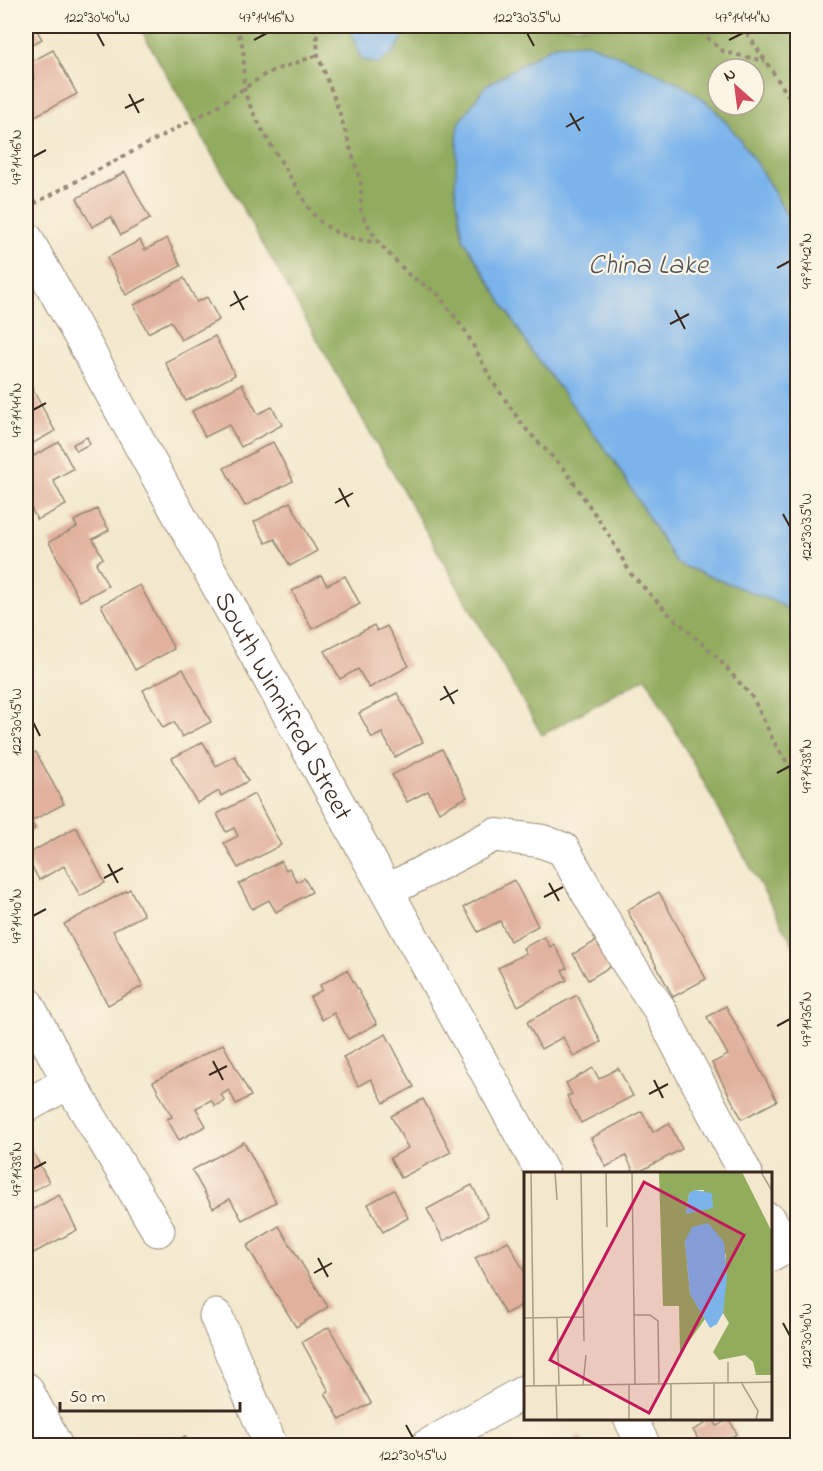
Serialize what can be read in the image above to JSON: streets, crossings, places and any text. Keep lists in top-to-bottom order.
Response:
{
  "streets": {
    "street": ["South Winnifred Street"]
  },
  "water": ["China Lake"],
  "scale_bar": "50 m",
  "north": "top left",
  "coordinates": [
    "122°30'40\"W",
    "47°14'46\"N",
    "122°30'35\"W",
    "47°14'44\"N",
    "47°14'42\"N",
    "122°30'45\"W",
    "47°14'38\"N",
    "47°14'40\"N",
    "47°14'36\"N"
  ]
}
